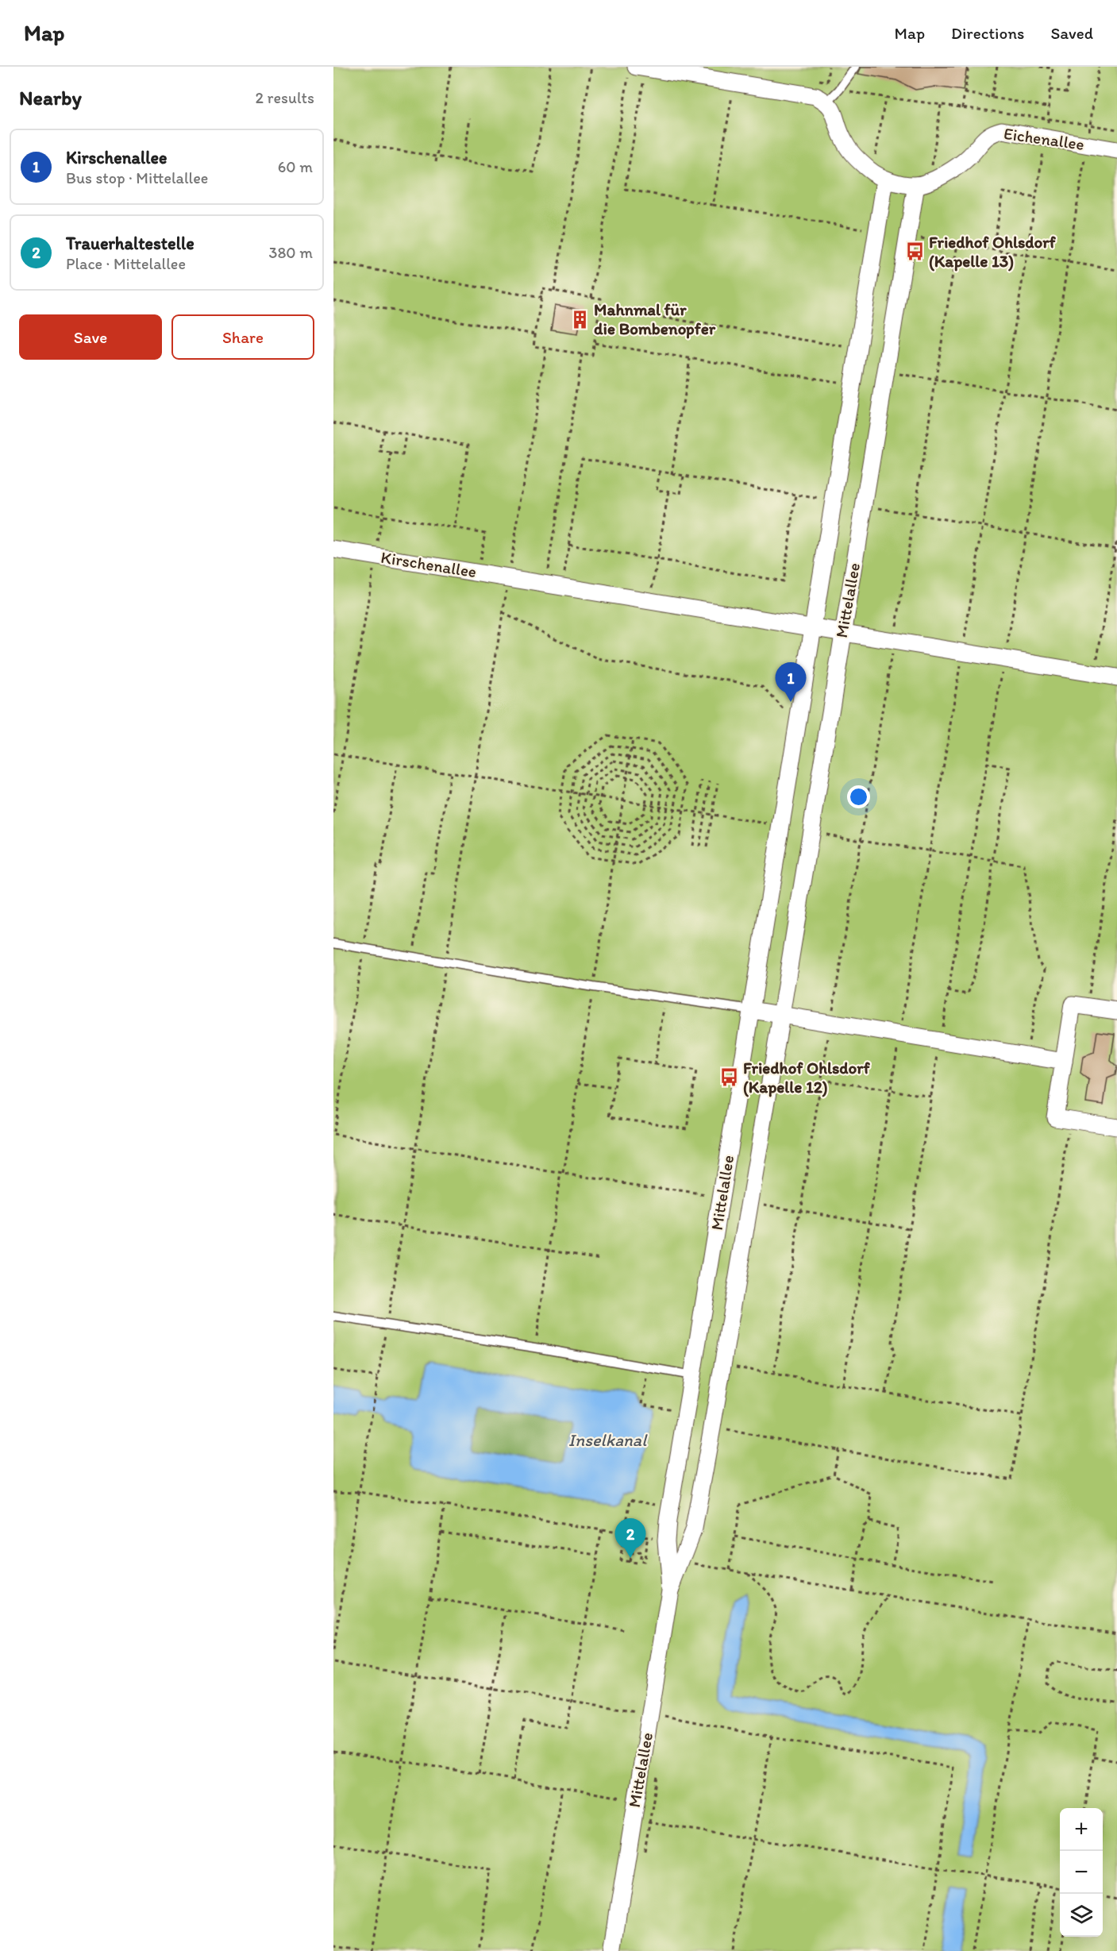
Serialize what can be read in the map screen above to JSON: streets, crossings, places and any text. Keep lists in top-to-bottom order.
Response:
{
  "streets": {
    "street": ["Eichenallee", "Kirschenallee", "Mittelallee"]
  },
  "crossings": [
    ["Eichenallee", "Mittelallee"],
    ["Kirschenallee", "Mittelallee"]
  ],
  "water": ["Inselkanal"],
  "places": {
    "bus stop": ["Friedhof Ohlsdorf (Kapelle 13)", "Friedhof Ohlsdorf (Kapelle 12)"],
    "building": ["Mahnmal für die Bombenopfer"]
  },
  "page": {
    "header": "Map",
    "nav": ["Map", "Directions", "Saved"],
    "heading": ["Nearby", "2 results"],
    "list": [
      {
        "mark": "1",
        "name": "Kirschenallee",
        "note": "Bus stop · Mittelallee",
        "value": "60 m"
      },
      {
        "mark": "2",
        "name": "Trauerhaltestelle",
        "note": "Place · Mittelallee",
        "value": "380 m"
      }
    ],
    "buttons": ["Save", "Share"],
    "pins": ["1", "2"],
    "map_buttons": ["+", "−"]
  }
}
